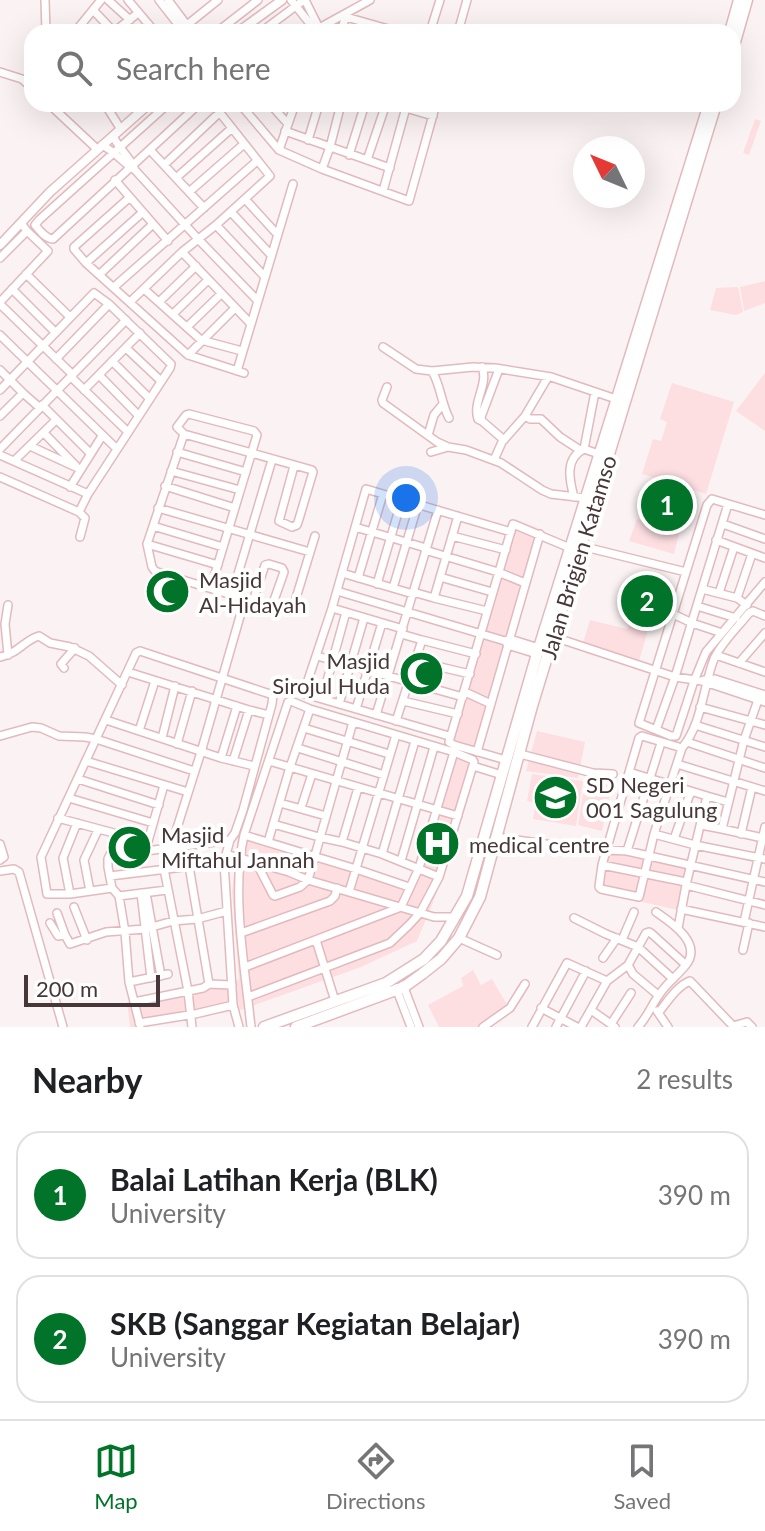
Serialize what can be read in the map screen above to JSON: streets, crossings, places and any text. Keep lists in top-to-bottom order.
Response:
{
  "streets": {
    "highway": ["Jalan Brigjen Katamso"]
  },
  "places": {
    "mosque": ["Masjid Al-Hidayah", "Masjid Sirojul Huda", "Masjid Miftahul Jannah"],
    "school or university": ["SD Negeri 001 Sagulung"],
    "hospital": ["medical centre"]
  },
  "scale_bar": "200 m",
  "north": "top left",
  "page": {
    "search": "Search here",
    "pins": ["1", "2"],
    "scale": "200 m",
    "heading": ["Nearby", "2 results"],
    "list": [
      {
        "mark": "1",
        "name": "Balai Latihan Kerja (BLK)",
        "note": "University",
        "value": "390 m"
      },
      {
        "mark": "2",
        "name": "SKB (Sanggar Kegiatan Belajar)",
        "note": "University",
        "value": "390 m"
      }
    ],
    "nav": ["Map", "Directions", "Saved"]
  }
}
